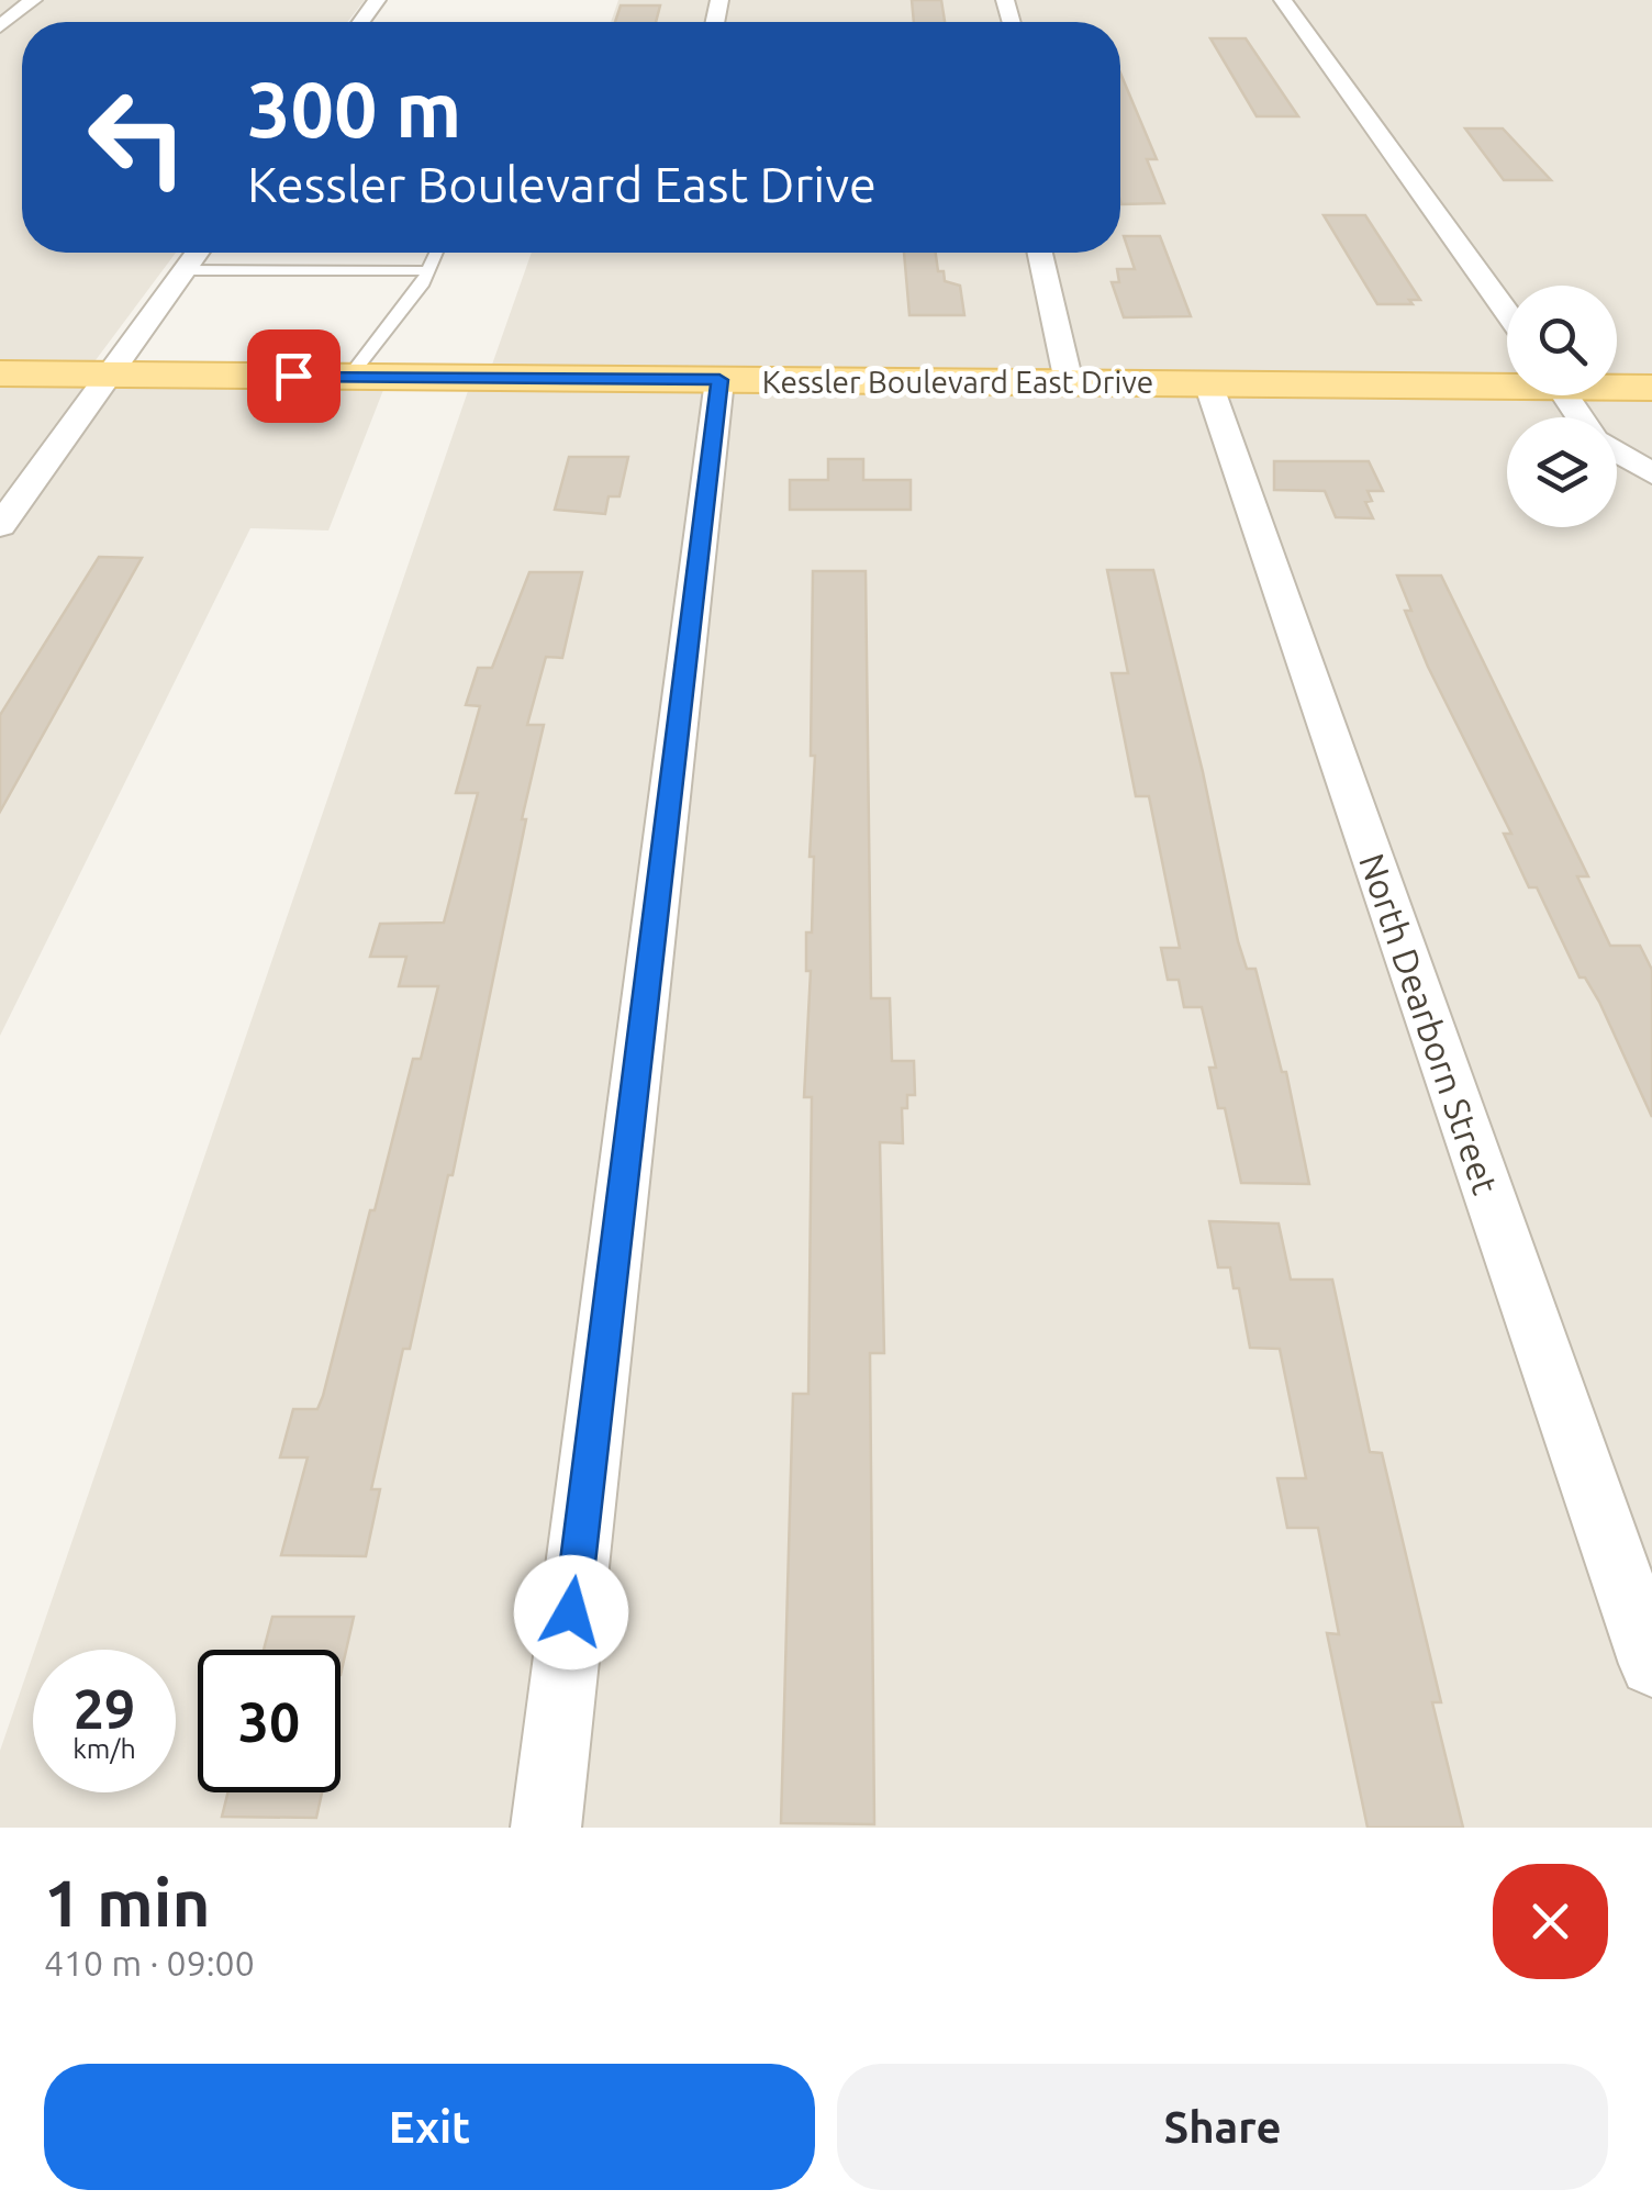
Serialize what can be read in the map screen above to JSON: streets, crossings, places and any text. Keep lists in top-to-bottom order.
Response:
{
  "streets": {
    "main road": ["Kessler Boulevard East Drive"],
    "street": ["North Dearborn Street"]
  },
  "crossings": [
    ["Kessler Boulevard East Drive", "North Dearborn Street"]
  ],
  "page": {
    "turn": ["300 m", "Kessler Boulevard East Drive"],
    "speed": "29 km/h",
    "limit": "30",
    "heading": ["1 min", "410 m · 09:00"],
    "buttons": ["Exit", "Share"]
  }
}
